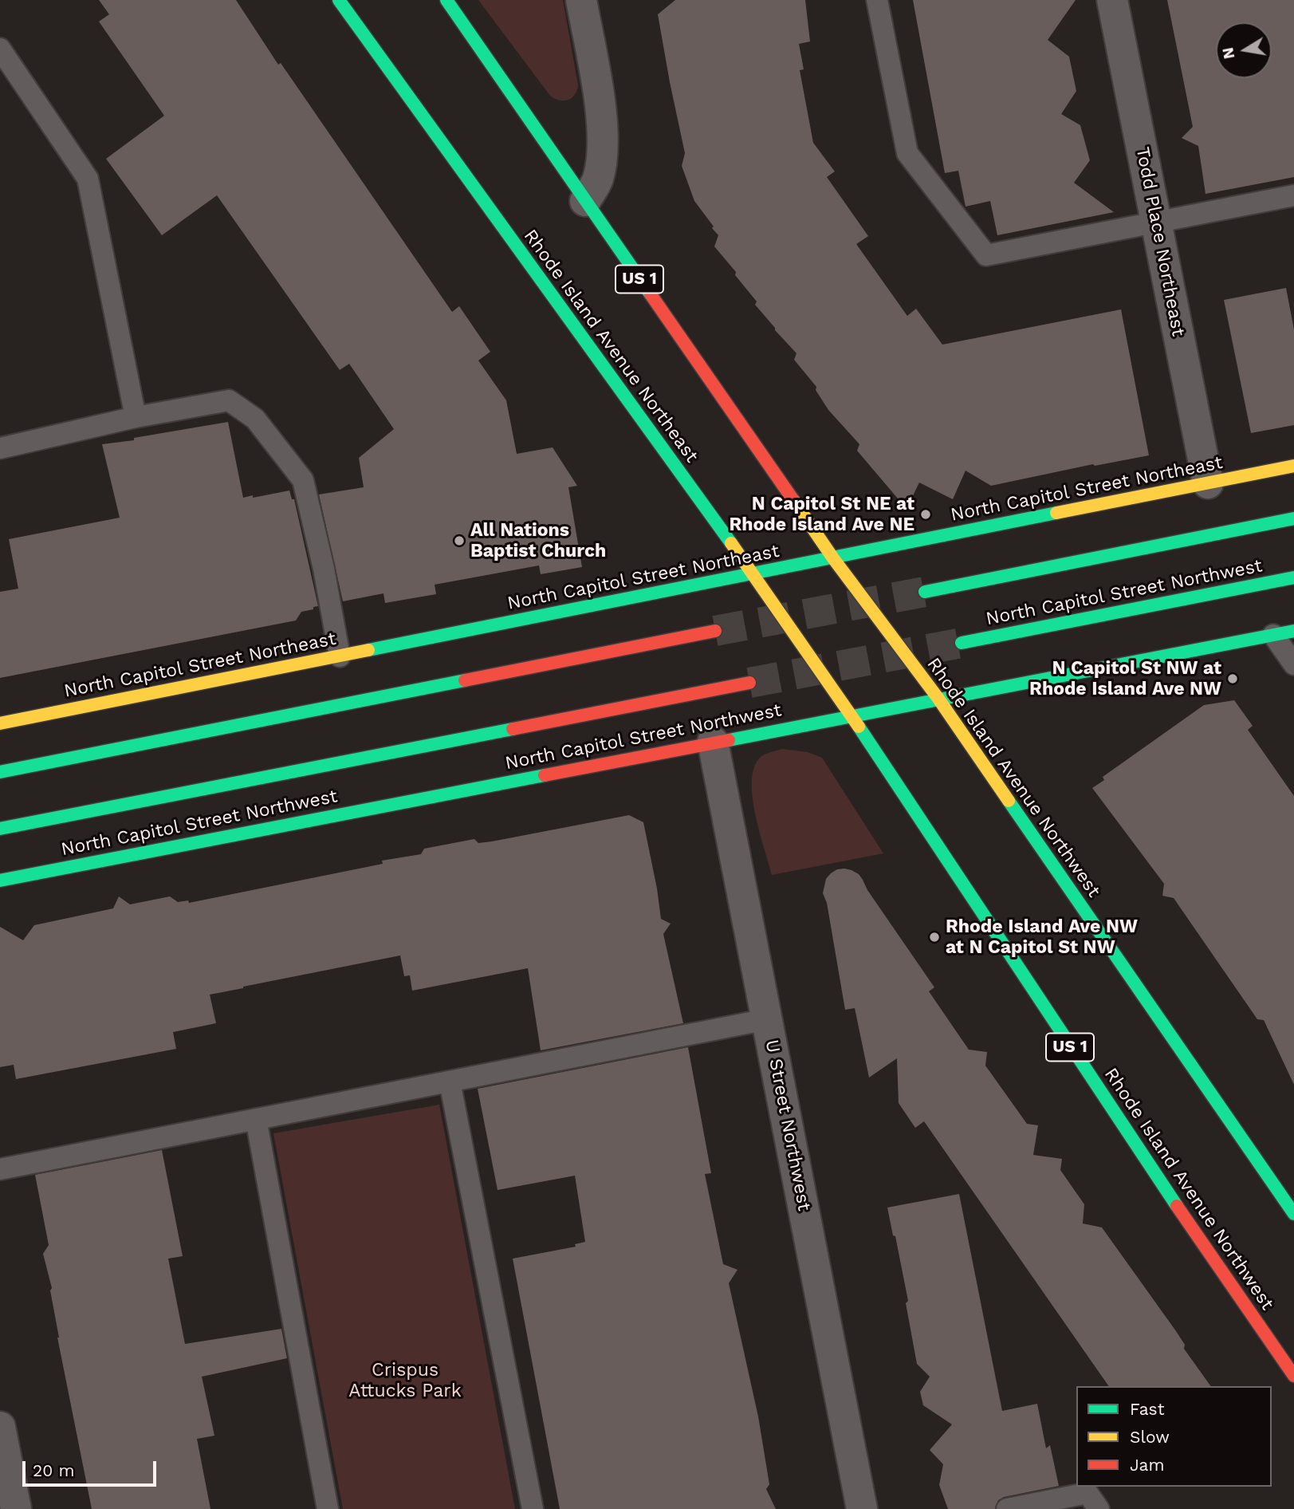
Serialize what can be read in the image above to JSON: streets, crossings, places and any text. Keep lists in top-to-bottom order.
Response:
{
  "streets": {
    "main road": [
      "US 1",
      "Rhode Island Avenue Northeast",
      "North Capitol Street Northeast",
      "North Capitol Street Northwest",
      "Rhode Island Avenue Northwest"
    ],
    "street": ["Todd Place Northeast", "U Street Northwest"]
  },
  "crossings": [
    ["Todd Place Northeast", "North Capitol Street Northeast"],
    ["US 1", "North Capitol Street Northeast"],
    ["US 1", "Rhode Island Avenue Northwest"],
    ["Rhode Island Avenue Northeast", "North Capitol Street Northeast"],
    ["Rhode Island Avenue Northeast", "North Capitol Street Northwest"],
    ["Rhode Island Avenue Northeast", "Rhode Island Avenue Northwest"],
    ["North Capitol Street Northeast", "Rhode Island Avenue Northwest"],
    ["North Capitol Street Northwest", "Rhode Island Avenue Northwest"],
    ["North Capitol Street Northwest", "U Street Northwest"]
  ],
  "parks": ["Crispus Attucks Park"],
  "places": [
    "N Capitol St NE at Rhode Island Ave NE",
    "All Nations Baptist Church",
    "N Capitol St NW at Rhode Island Ave NW",
    "Rhode Island Ave NW at N Capitol St NW"
  ],
  "legend": ["Fast", "Slow", "Jam"],
  "scale_bar": "20 m",
  "north": "left"
}
